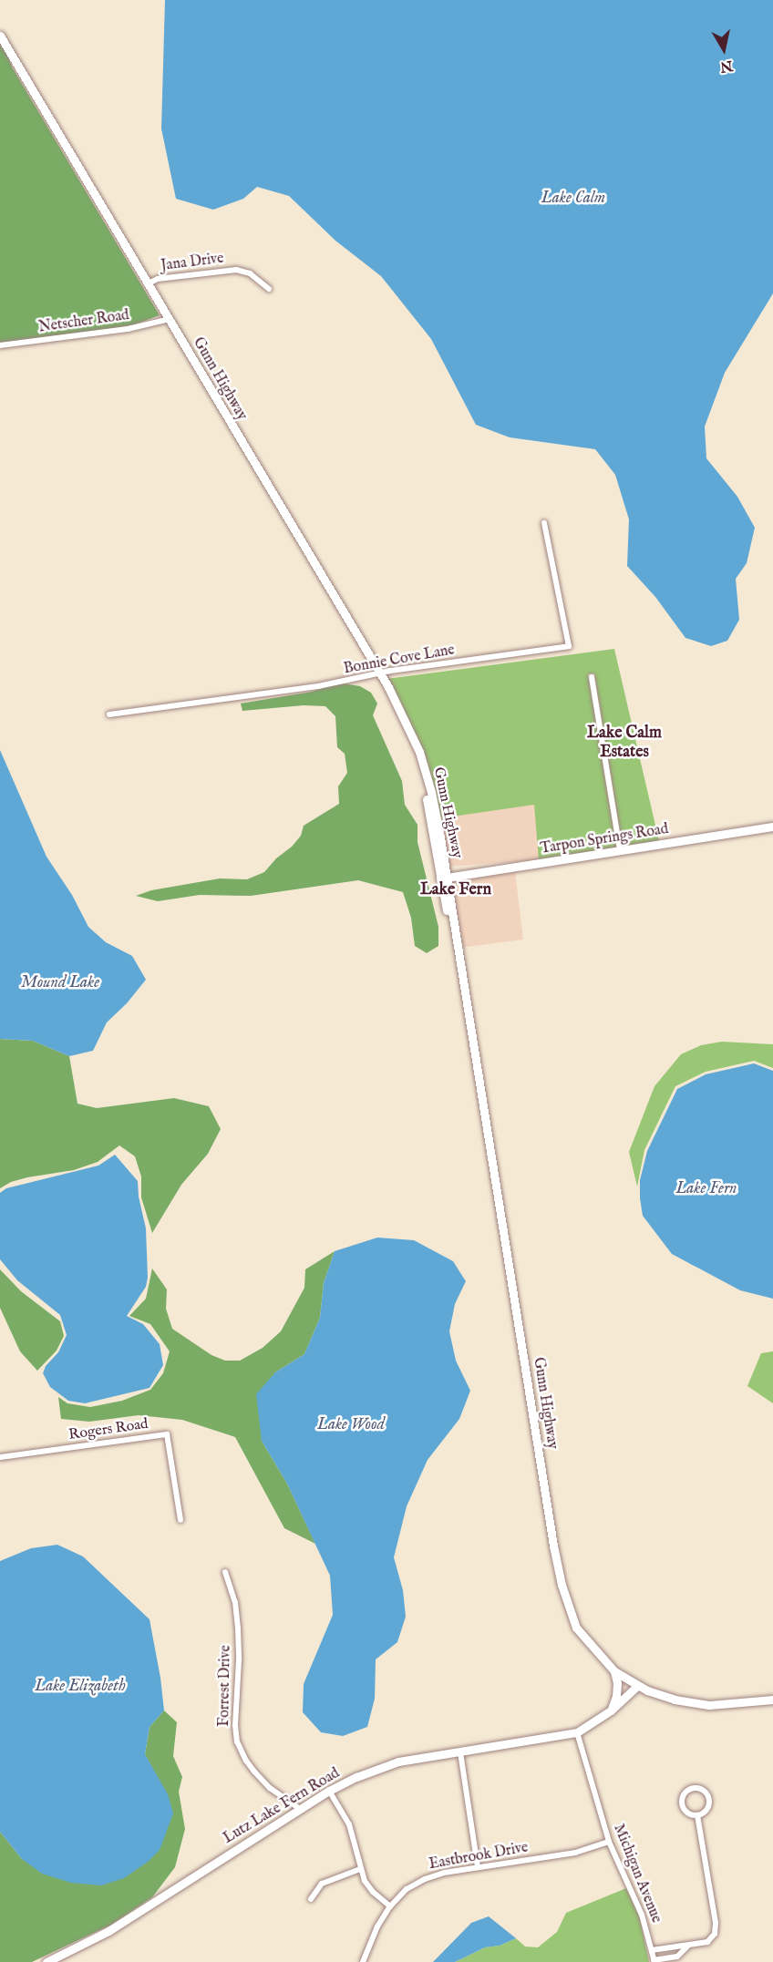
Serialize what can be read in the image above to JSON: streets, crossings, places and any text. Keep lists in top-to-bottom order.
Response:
{
  "streets": {
    "main road": ["Gunn Highway", "Tarpon Springs Road", "Lutz Lake Fern Road"],
    "street": [
      "Jana Drive",
      "Netscher Road",
      "Bonnie Cove Lane",
      "Rogers Road",
      "Forrest Drive",
      "Eastbrook Drive",
      "Michigan Avenue"
    ]
  },
  "crossings": [
    ["Jana Drive", "Gunn Highway"],
    ["Netscher Road", "Gunn Highway"],
    ["Gunn Highway", "Bonnie Cove Lane"],
    ["Gunn Highway", "Tarpon Springs Road"],
    ["Gunn Highway", "Lutz Lake Fern Road"],
    ["Forrest Drive", "Lutz Lake Fern Road"],
    ["Lutz Lake Fern Road", "Michigan Avenue"],
    ["Eastbrook Drive", "Michigan Avenue"]
  ],
  "districts": ["Lake Calm Estates", "Lake Fern"],
  "water": [
    "Lake Calm",
    "Mound Lake",
    "Lake Fern",
    "Lake Wood",
    "Lake Elizabeth"
  ],
  "north": "bottom"
}
